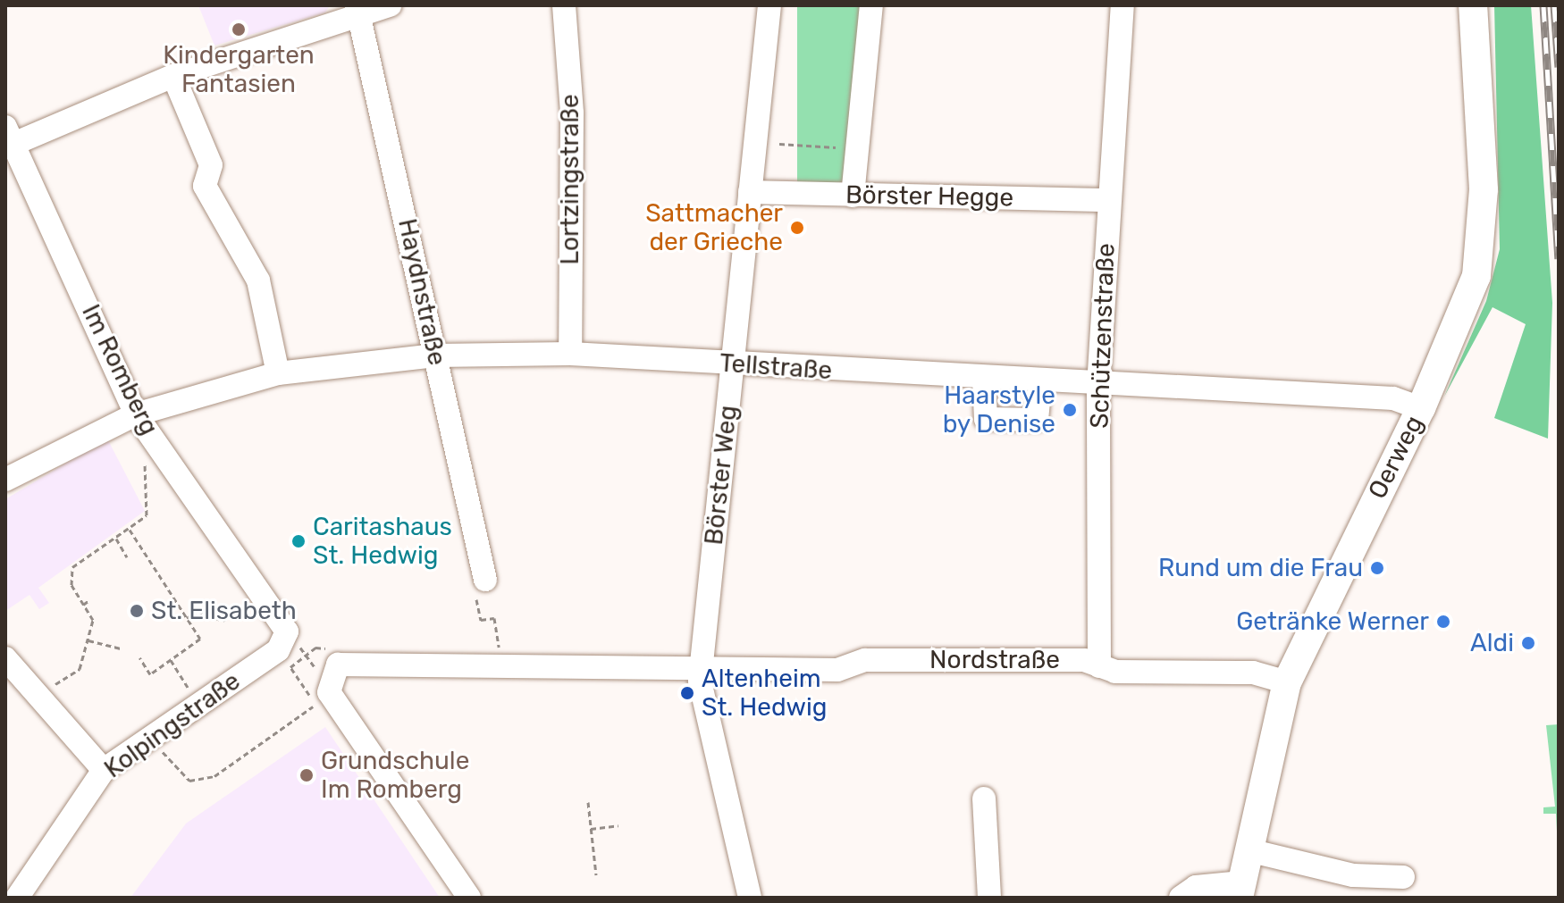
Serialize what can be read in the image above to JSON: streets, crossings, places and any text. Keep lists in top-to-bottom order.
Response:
{
  "streets": {
    "main road": ["Oerweg"],
    "street": [
      "Lortzingstraße",
      "Börster Hegge",
      "Haydnstraße",
      "Schützenstraße",
      "Tellstraße",
      "Im Romberg",
      "Börster Weg",
      "Nordstraße",
      "Kolpingstraße"
    ]
  },
  "crossings": [
    ["Lortzingstraße", "Tellstraße"],
    ["Börster Hegge", "Schützenstraße"],
    ["Börster Hegge", "Börster Weg"],
    ["Haydnstraße", "Tellstraße"],
    ["Schützenstraße", "Tellstraße"],
    ["Schützenstraße", "Nordstraße"],
    ["Tellstraße", "Im Romberg"],
    ["Tellstraße", "Oerweg"],
    ["Tellstraße", "Börster Weg"],
    ["Im Romberg", "Kolpingstraße"],
    ["Oerweg", "Nordstraße"],
    ["Börster Weg", "Nordstraße"]
  ],
  "places": [
    "Kindergarten Fantasien",
    "Sattmacher der Grieche",
    "Haarstyle by Denise",
    "Caritashaus St. Hedwig",
    "Rund um die Frau",
    "St. Elisabeth",
    "Getränke Werner",
    "Aldi",
    "Altenheim St. Hedwig",
    "Grundschule Im Romberg"
  ]
}
